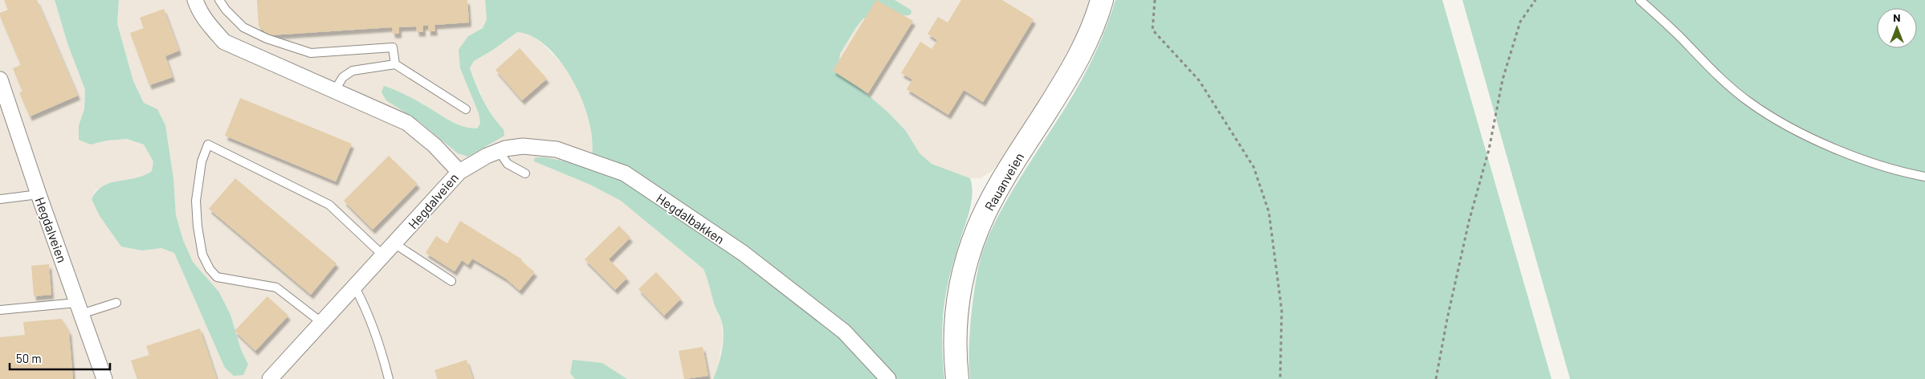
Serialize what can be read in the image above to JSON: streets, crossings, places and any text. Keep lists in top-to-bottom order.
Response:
{
  "streets": {
    "main road": ["Rauanveien"],
    "street": ["Hegdalveien", "Hegdalbakken"]
  },
  "crossings": [
    ["Hegdalveien", "Hegdalbakken"]
  ],
  "scale_bar": "50 m",
  "north": "top"
}
